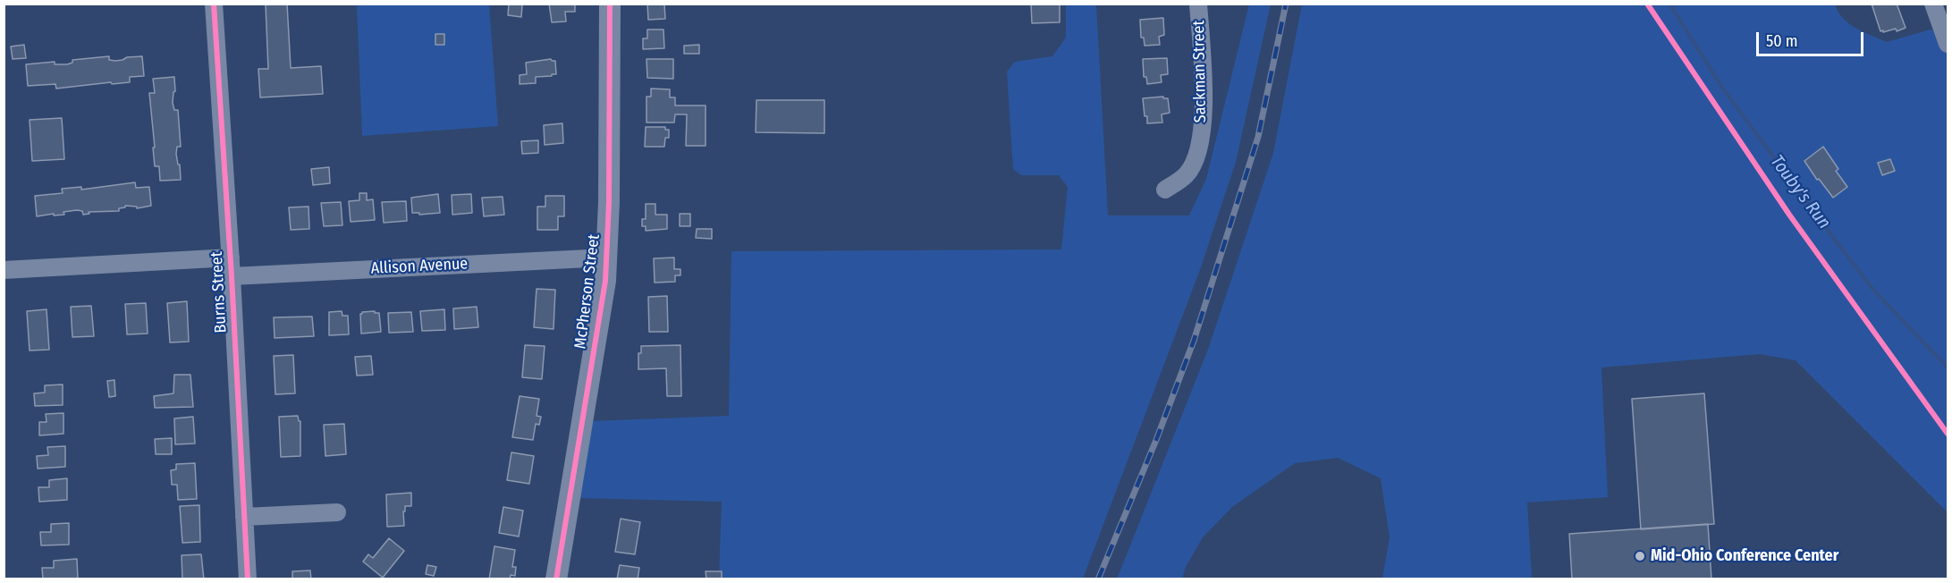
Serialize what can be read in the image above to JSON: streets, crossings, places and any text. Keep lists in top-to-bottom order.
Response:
{
  "streets": {
    "street": [
      "Sackman Street",
      "Allison Avenue",
      "McPherson Street",
      "Burns Street"
    ]
  },
  "crossings": [
    ["Allison Avenue", "McPherson Street"],
    ["Allison Avenue", "Burns Street"]
  ],
  "water": ["Touby's Run"],
  "places": ["Mid-Ohio Conference Center"],
  "scale_bar": "50 m"
}
